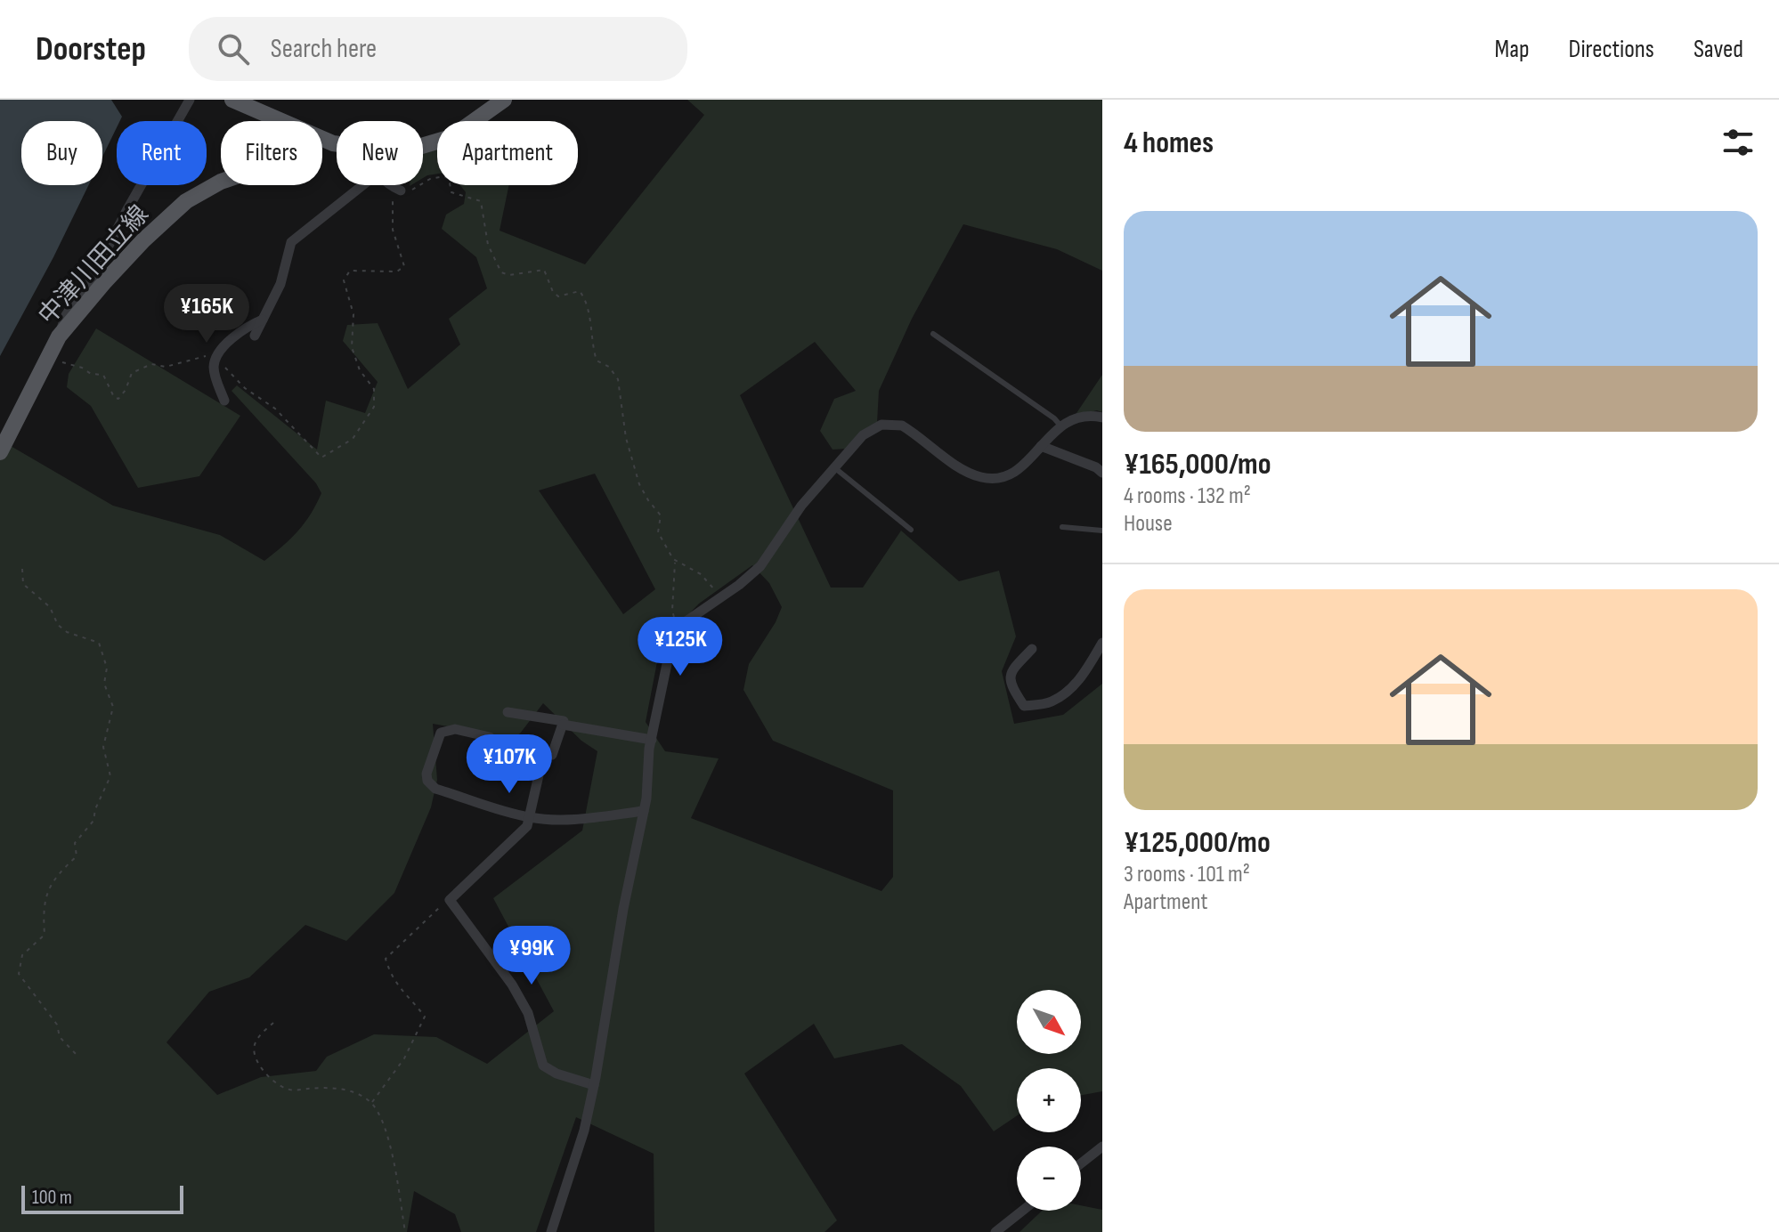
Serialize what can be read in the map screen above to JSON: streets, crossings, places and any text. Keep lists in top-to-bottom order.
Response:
{
  "streets": {
    "main road": ["中津川田立線"]
  },
  "scale_bar": "100 m",
  "north": "bottom right",
  "page": {
    "header": "Doorstep",
    "search": "Search here",
    "nav": ["Map", "Directions", "Saved"],
    "heading": "4 homes",
    "chip": [
      "Buy",
      "Rent",
      "Filters",
      "New",
      "Apartment"
    ],
    "list": [
      {
        "name": "¥165,000/mo",
        "note": "4 rooms · 132 m² · House"
      },
      {
        "name": "¥125,000/mo",
        "note": "3 rooms · 101 m² · Apartment"
      }
    ],
    "price": [
      "¥165K",
      "¥125K",
      "¥107K",
      "¥99K"
    ],
    "map_buttons": ["+", "−"],
    "scale": "100 m"
  }
}
